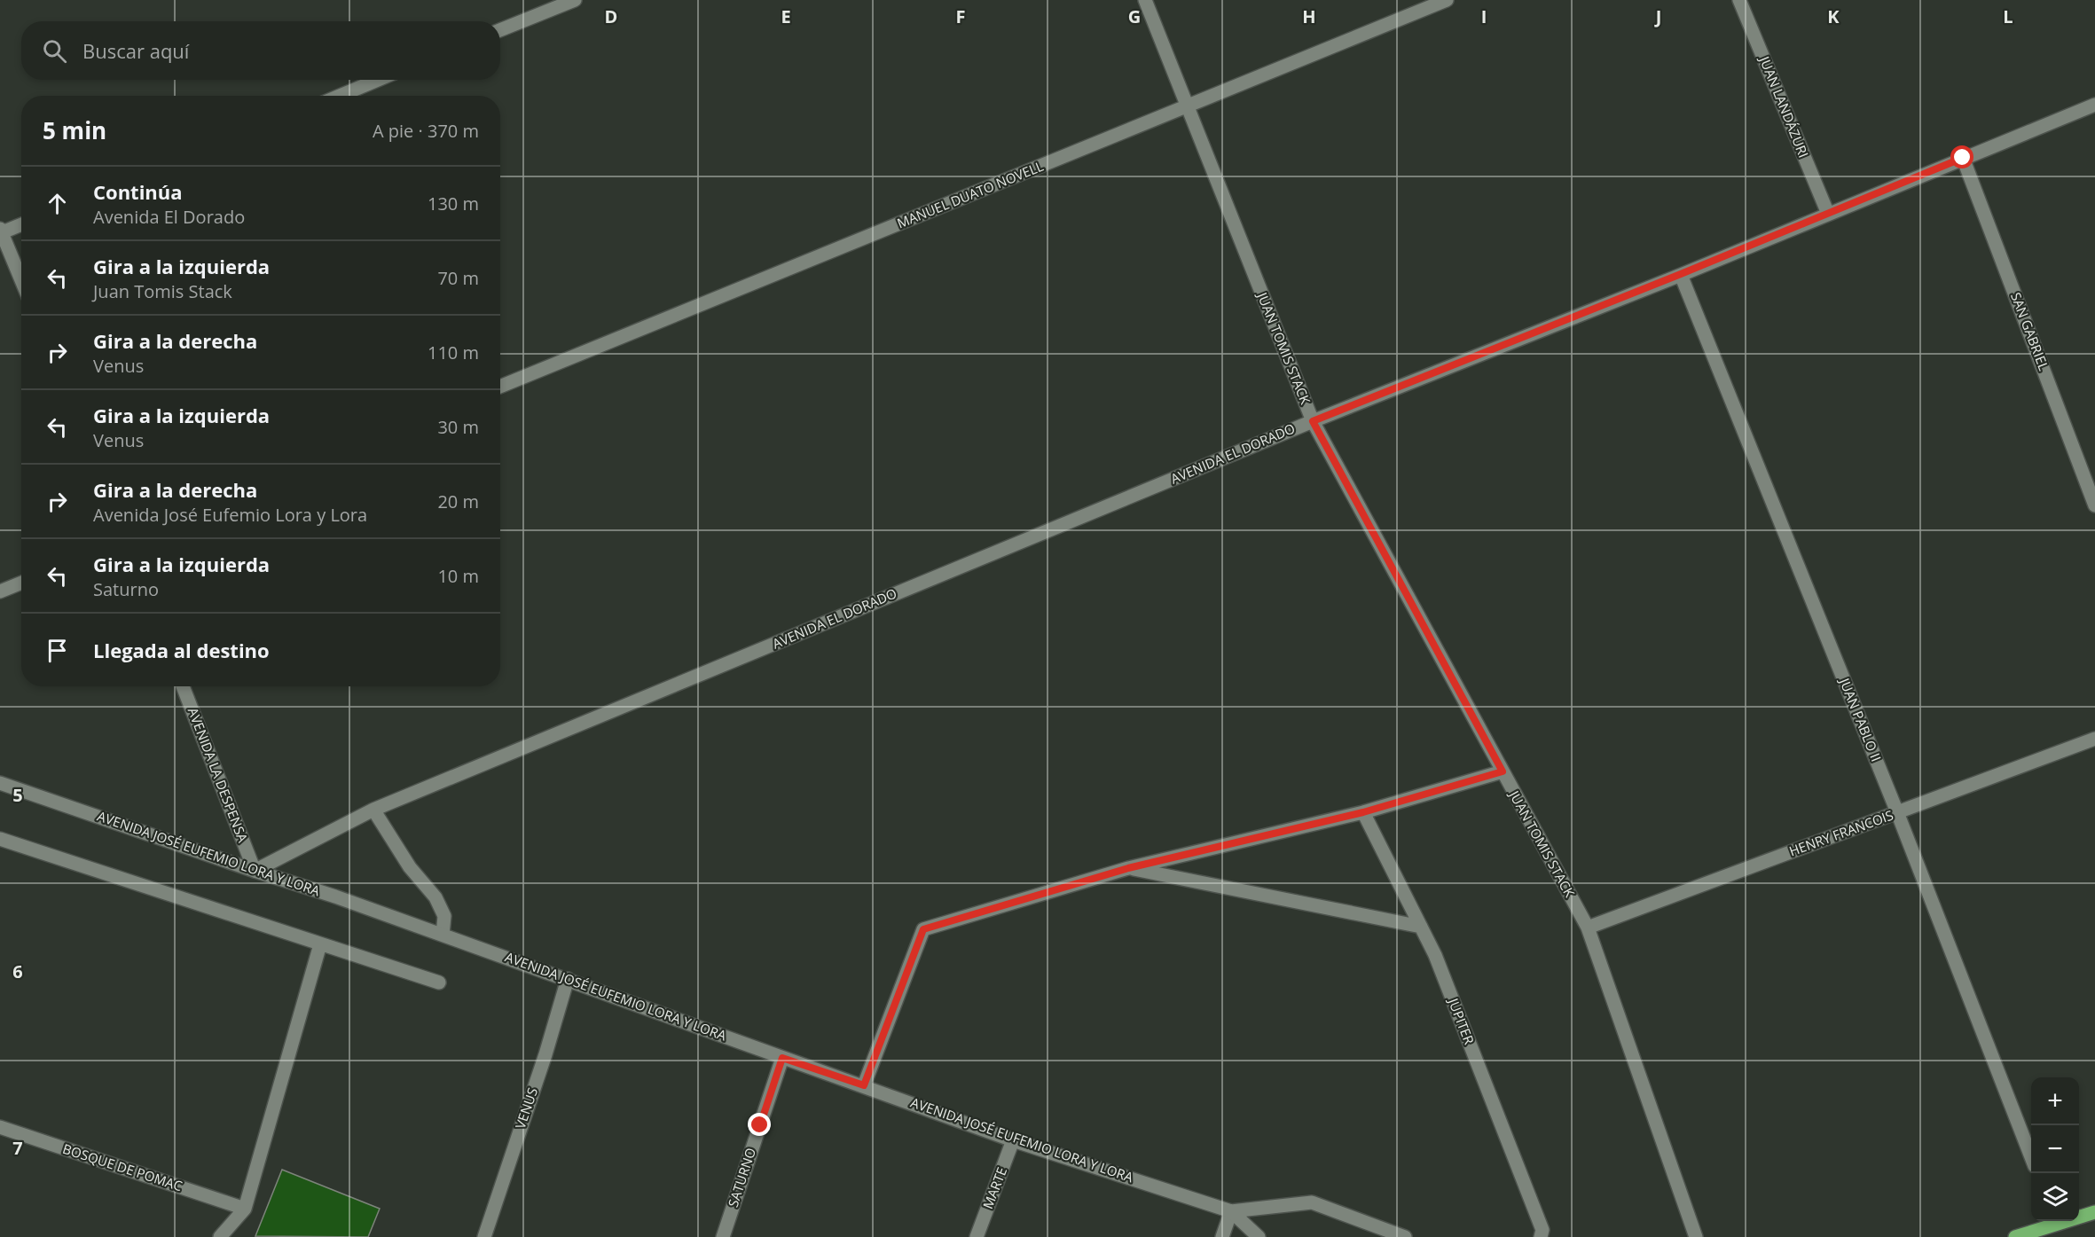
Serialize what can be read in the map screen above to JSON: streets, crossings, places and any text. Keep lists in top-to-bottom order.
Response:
{
  "streets": {
    "street": [
      "JUAN LANDÁZURI",
      "MANUEL DUATO NOVELL",
      "SAN GABRIEL",
      "JUAN TOMIS STACK",
      "AVENIDA EL DORADO",
      "JUAN PABLO II",
      "AVENIDA LA DESPENSA",
      "HENRY FRANCOIS",
      "AVENIDA JOSÉ EUFEMIO LORA Y LORA",
      "JUPITER",
      "VENUS",
      "BOSQUE DE POMAC",
      "SATURNO",
      "MARTE"
    ]
  },
  "crossings": [
    ["JUAN LANDÁZURI", "AVENIDA EL DORADO"],
    ["MANUEL DUATO NOVELL", "JUAN TOMIS STACK"],
    ["SAN GABRIEL", "AVENIDA EL DORADO"],
    ["JUAN TOMIS STACK", "AVENIDA EL DORADO"],
    ["JUAN TOMIS STACK", "HENRY FRANCOIS"],
    ["AVENIDA EL DORADO", "JUAN PABLO II"],
    ["AVENIDA EL DORADO", "AVENIDA LA DESPENSA"],
    ["AVENIDA EL DORADO", "AVENIDA JOSÉ EUFEMIO LORA Y LORA"],
    ["JUAN PABLO II", "HENRY FRANCOIS"],
    ["AVENIDA LA DESPENSA", "AVENIDA JOSÉ EUFEMIO LORA Y LORA"],
    ["AVENIDA JOSÉ EUFEMIO LORA Y LORA", "VENUS"],
    ["AVENIDA JOSÉ EUFEMIO LORA Y LORA", "SATURNO"],
    ["AVENIDA JOSÉ EUFEMIO LORA Y LORA", "MARTE"]
  ],
  "page": {
    "search": "Buscar aquí",
    "heading": ["5 min", "A pie · 370 m"],
    "list": [
      ["Continúa", "Avenida El Dorado", "130 m"],
      ["Gira a la izquierda", "Juan Tomis Stack", "70 m"],
      ["Gira a la derecha", "Venus", "110 m"],
      ["Gira a la izquierda", "Venus", "30 m"],
      ["Gira a la derecha", "Avenida José Eufemio Lora y Lora", "20 m"],
      ["Gira a la izquierda", "Saturno", "10 m"],
      "Llegada al destino"
    ],
    "map_buttons": ["+", "−"]
  },
  "grid": {
    "columns": [
      "D",
      "E",
      "F",
      "G",
      "H",
      "I",
      "J",
      "K",
      "L"
    ],
    "rows": ["5", "6", "7"]
  }
}
